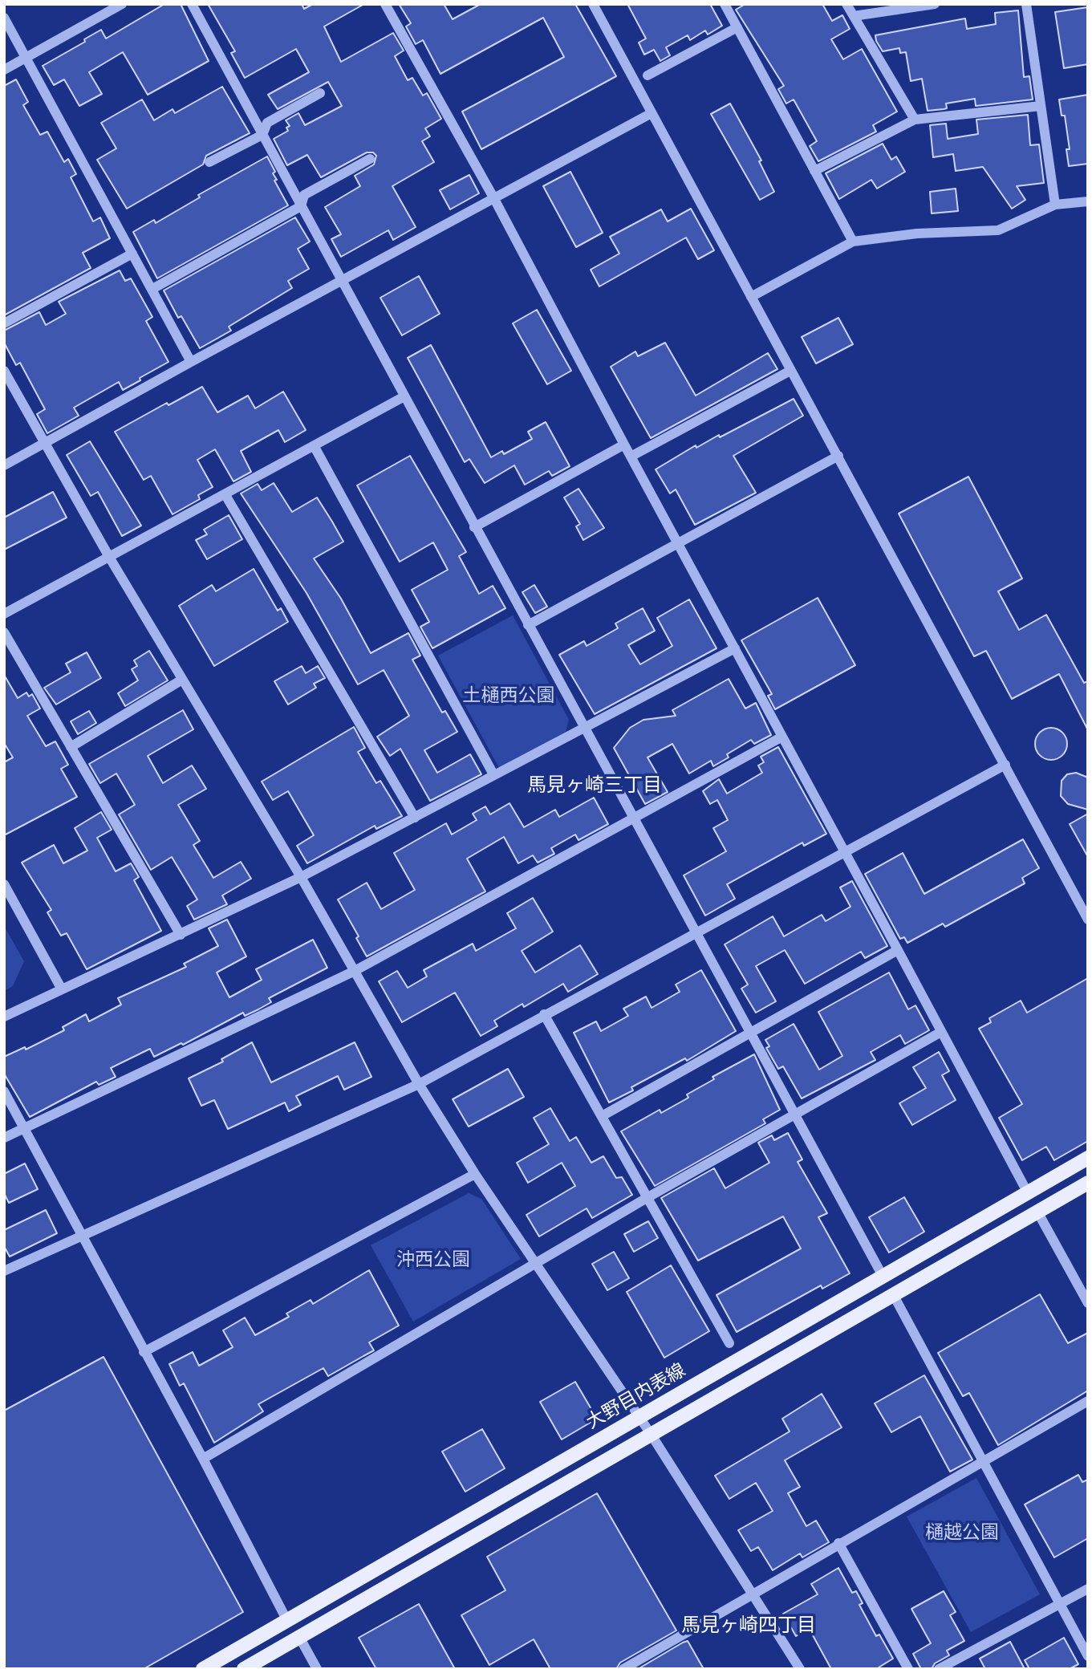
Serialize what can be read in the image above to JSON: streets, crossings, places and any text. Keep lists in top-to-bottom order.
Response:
{
  "streets": {
    "main road": ["大野目内表線"]
  },
  "districts": ["馬見ヶ崎三丁目", "馬見ヶ崎四丁目"],
  "parks": ["土樋西公園", "沖西公園", "樋越公園"]
}
